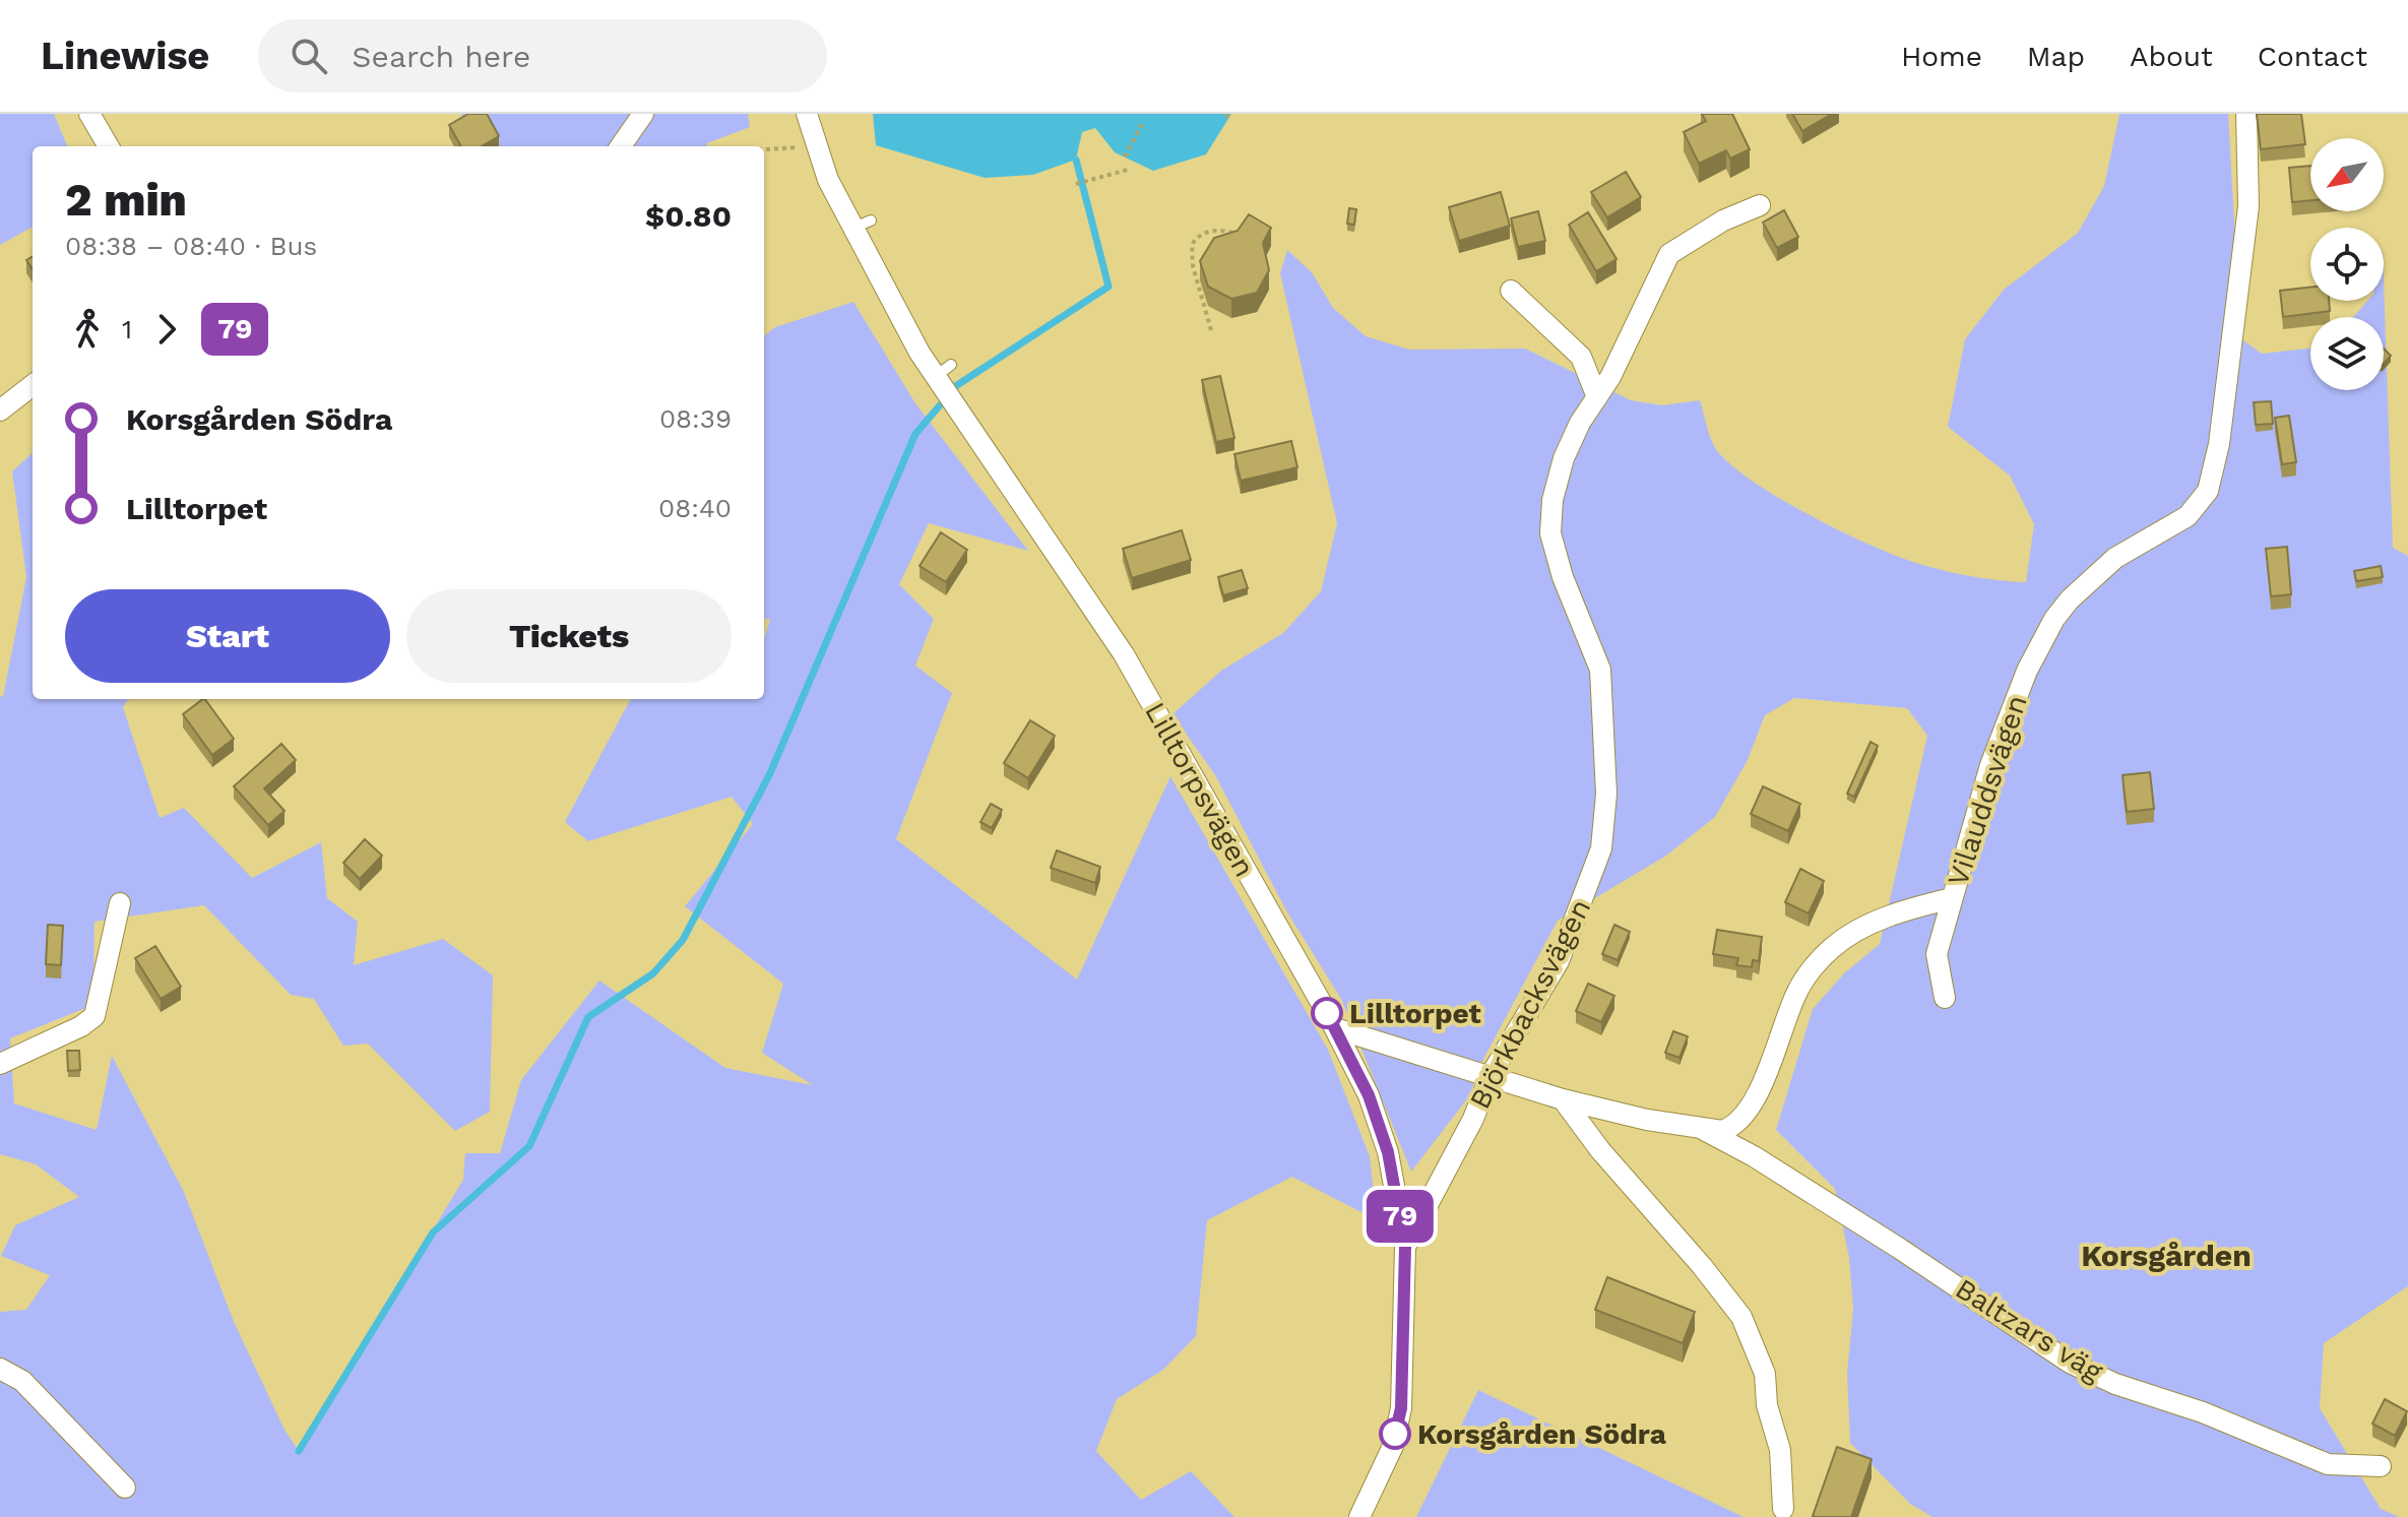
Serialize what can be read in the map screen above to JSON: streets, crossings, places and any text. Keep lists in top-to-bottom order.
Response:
{
  "streets": {
    "street": [
      "Lilltorpsvägen",
      "Vilauddsvägen",
      "Björkbacksvägen",
      "Baltzars väg"
    ]
  },
  "crossings": [
    ["Lilltorpsvägen", "Vilauddsvägen"],
    ["Lilltorpsvägen", "Björkbacksvägen"],
    ["Vilauddsvägen", "Björkbacksvägen"],
    ["Vilauddsvägen", "Baltzars väg"]
  ],
  "districts": ["Korsgården"],
  "places": ["Lilltorpet", "Korsgården Södra"],
  "lines": ["bus line 79"],
  "north": "bottom left",
  "page": {
    "header": "Linewise",
    "search": "Search here",
    "nav": [
      "Home",
      "Map",
      "About",
      "Contact"
    ],
    "on_map": "79",
    "heading": ["2 min", "08:38 – 08:40 · Bus", "$0.80"],
    "legs": ["1", "79"],
    "list": [
      {
        "name": "Korsgården Södra",
        "value": "08:39"
      },
      {
        "name": "Lilltorpet",
        "value": "08:40"
      }
    ],
    "buttons": ["Start", "Tickets"]
  }
}
